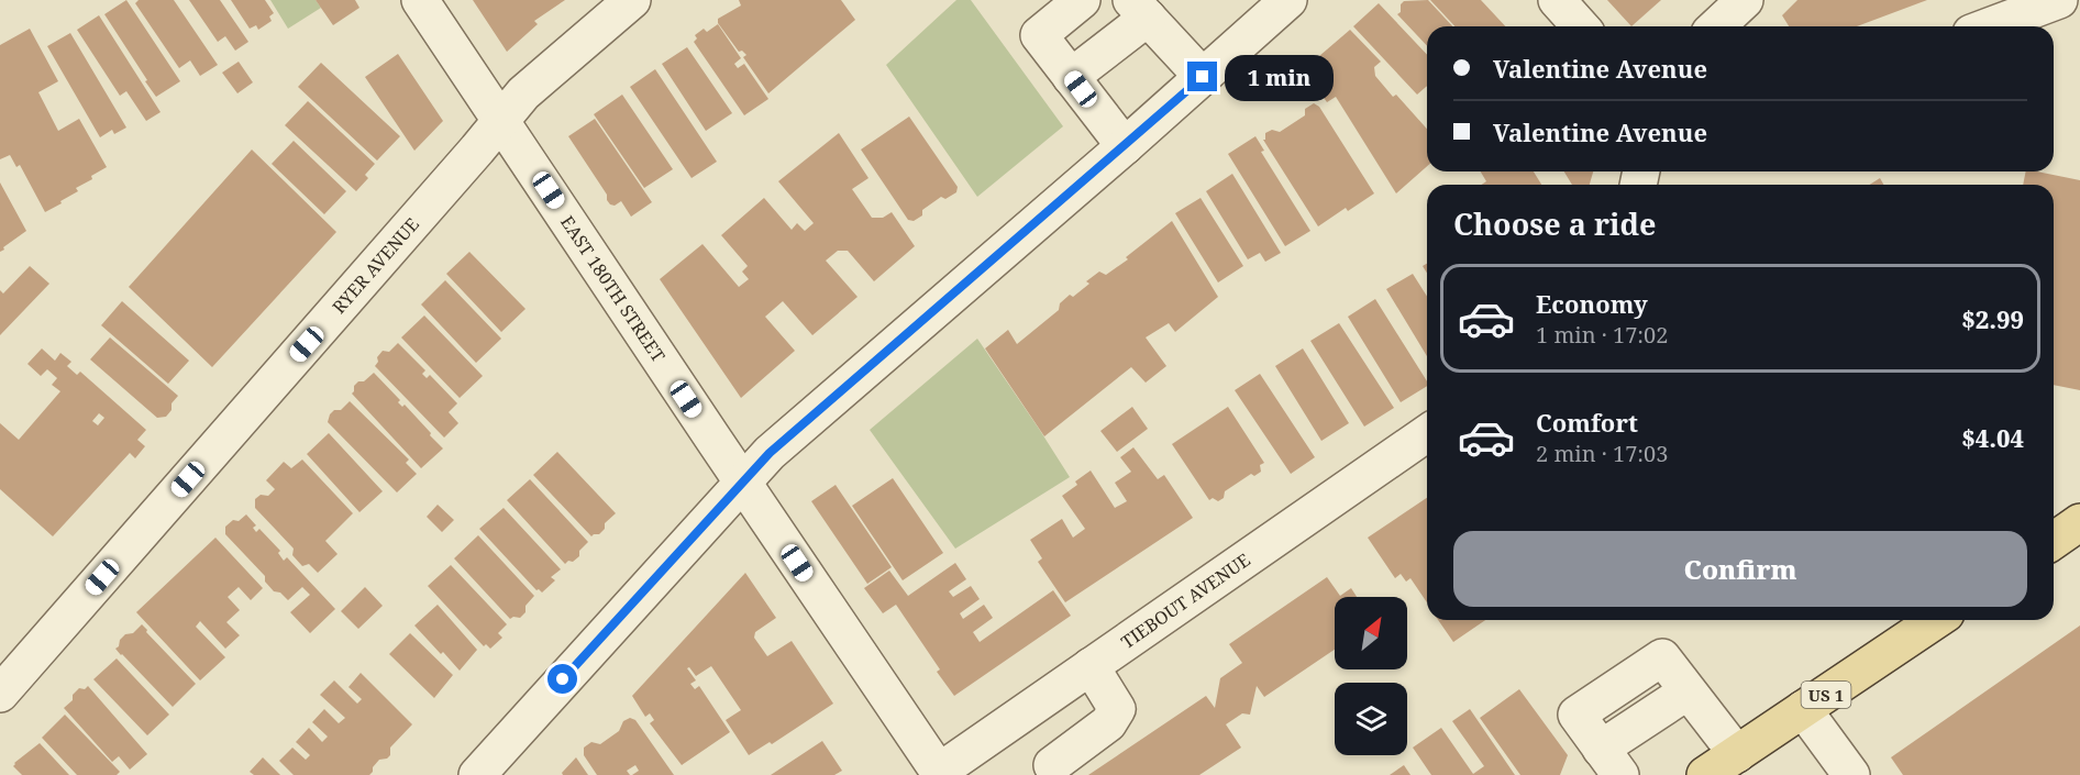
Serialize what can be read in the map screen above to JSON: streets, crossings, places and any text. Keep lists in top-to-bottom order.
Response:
{
  "streets": {
    "main road": ["US 1"],
    "street": ["RYER AVENUE", "EAST 180TH STREET", "TIEBOUT AVENUE"]
  },
  "crossings": [
    ["RYER AVENUE", "EAST 180TH STREET"],
    ["EAST 180TH STREET", "TIEBOUT AVENUE"]
  ],
  "north": "top right",
  "page": {
    "banner": ["Valentine Avenue", "Valentine Avenue"],
    "bubble": "1 min",
    "heading": "Choose a ride",
    "list": [
      {
        "name": "Economy",
        "note": "1 min · 17:02",
        "value": "$2.99"
      },
      {
        "name": "Comfort",
        "note": "2 min · 17:03",
        "value": "$4.04"
      }
    ],
    "buttons": "Confirm"
  }
}
